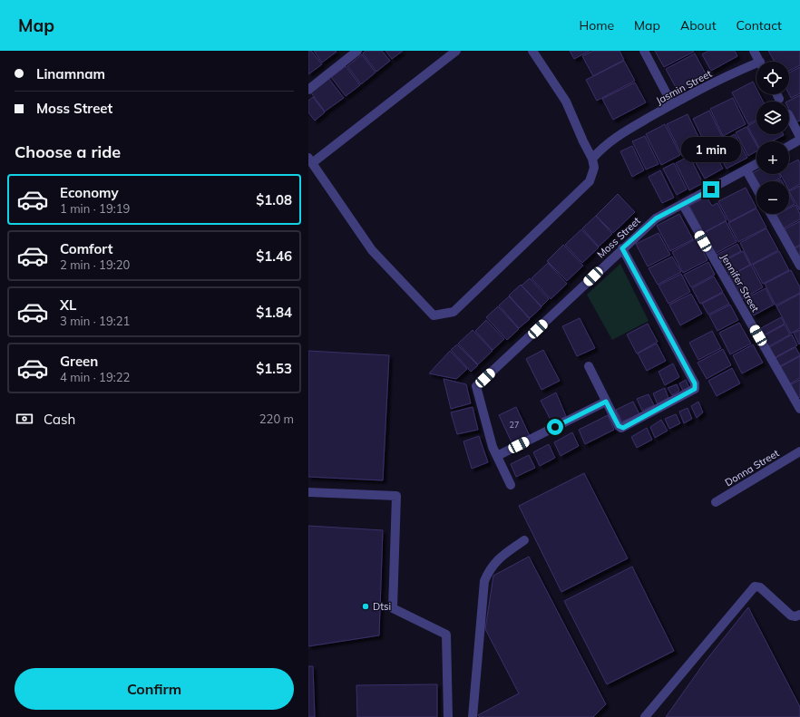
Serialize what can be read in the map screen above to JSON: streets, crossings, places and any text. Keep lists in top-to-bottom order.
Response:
{
  "streets": {
    "street": [
      "Jasmin Street",
      "Moss Street",
      "Jennifer Street",
      "Donna Street"
    ]
  },
  "crossings": [
    ["Moss Street", "Jennifer Street"]
  ],
  "places": ["Dtsi"],
  "house_numbers": ["27"],
  "page": {
    "header": "Map",
    "nav": [
      "Home",
      "Map",
      "About",
      "Contact"
    ],
    "banner": ["Linamnam", "Moss Street"],
    "map_buttons": ["+", "−"],
    "heading": "Choose a ride",
    "bubble": "1 min",
    "list": [
      {
        "name": "Economy",
        "note": "1 min · 19:19",
        "value": "$1.08"
      },
      {
        "name": "Comfort",
        "note": "2 min · 19:20",
        "value": "$1.46"
      },
      {
        "name": "XL",
        "note": "3 min · 19:21",
        "value": "$1.84"
      },
      {
        "name": "Green",
        "note": "4 min · 19:22",
        "value": "$1.53"
      }
    ],
    "pay": ["Cash", "220 m"],
    "buttons": "Confirm"
  }
}
